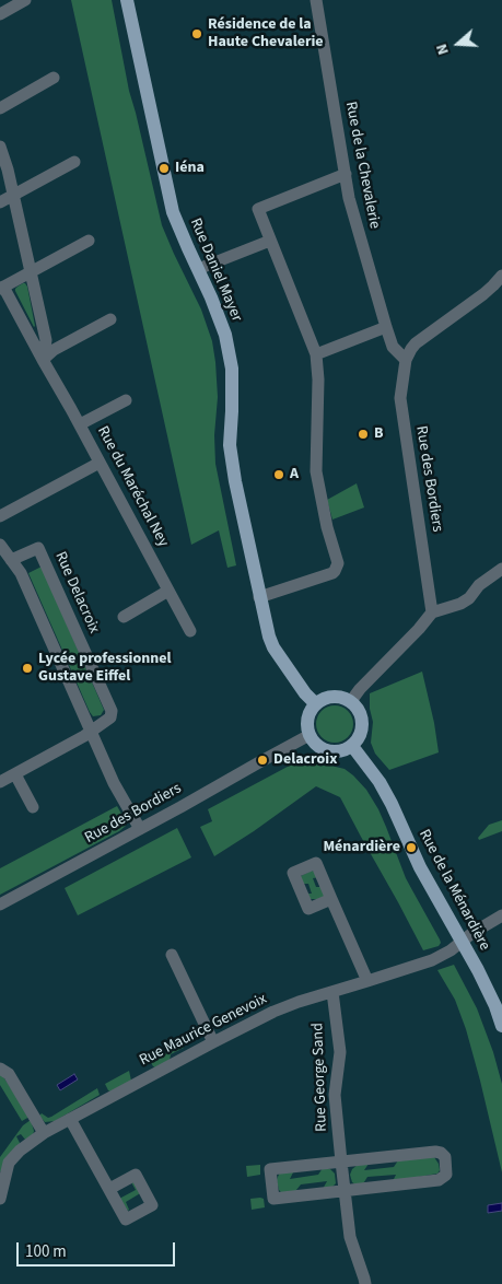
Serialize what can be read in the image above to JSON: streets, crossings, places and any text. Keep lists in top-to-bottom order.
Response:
{
  "streets": {
    "main road": ["Rue Daniel Mayer", "Rue de la Ménardière"],
    "street": [
      "Rue de la Chevalerie",
      "Rue des Bordiers",
      "Rue du Maréchal Ney",
      "Rue Delacroix",
      "Rue Maurice Genevoix",
      "Rue George Sand"
    ]
  },
  "crossings": [
    ["Rue de la Chevalerie", "Rue des Bordiers"],
    ["Rue Daniel Mayer", "Rue des Bordiers"],
    ["Rue Daniel Mayer", "Rue de la Ménardière"],
    ["Rue des Bordiers", "Rue de la Ménardière"],
    ["Rue de la Ménardière", "Rue Maurice Genevoix"],
    ["Rue Maurice Genevoix", "Rue George Sand"]
  ],
  "places": [
    "Résidence de la Haute Chevalerie",
    "Iéna",
    "B",
    "A",
    "Lycée professionnel Gustave Eiffel",
    "Delacroix",
    "Ménardière"
  ],
  "scale_bar": "100 m",
  "north": "left"
}
